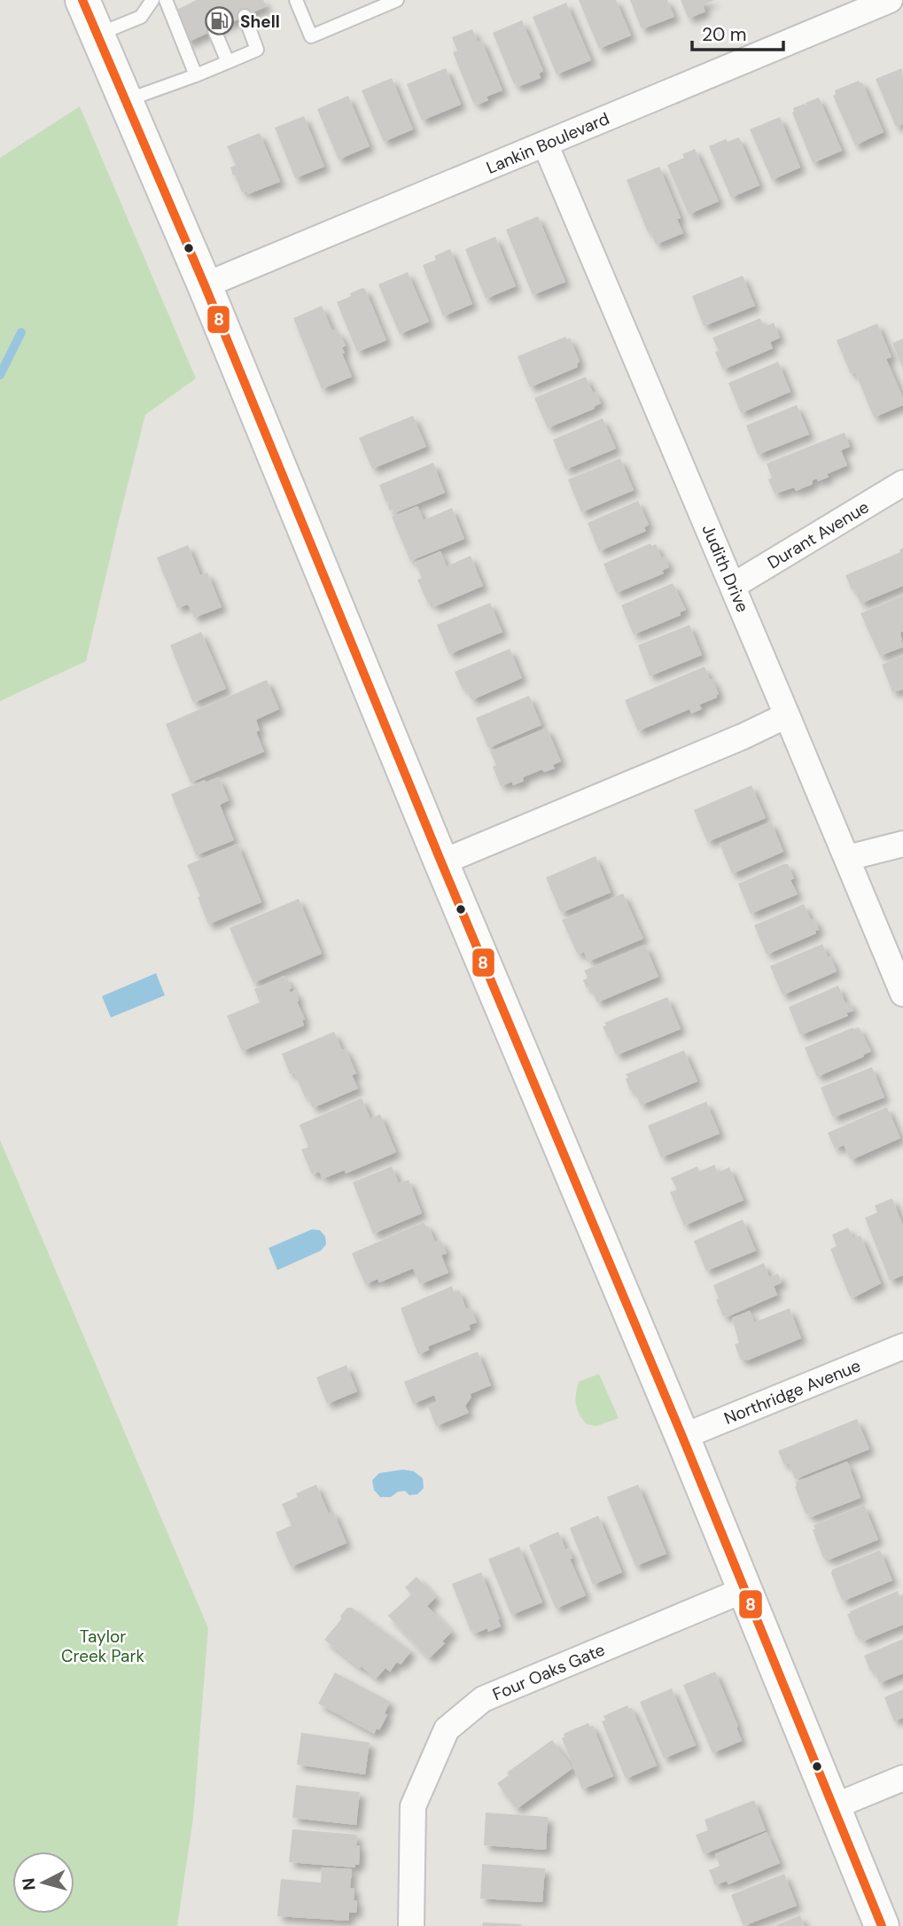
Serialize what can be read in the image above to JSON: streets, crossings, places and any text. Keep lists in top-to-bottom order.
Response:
{
  "streets": {
    "street": [
      "Lankin Boulevard",
      "Durant Avenue",
      "Judith Drive",
      "Northridge Avenue",
      "Four Oaks Gate"
    ]
  },
  "crossings": [
    ["Lankin Boulevard", "Judith Drive"],
    ["Durant Avenue", "Judith Drive"]
  ],
  "parks": ["Taylor Creek Park"],
  "places": {
    "fuel station": ["Shell"]
  },
  "lines": ["transit line 8"],
  "scale_bar": "20 m",
  "north": "left"
}
